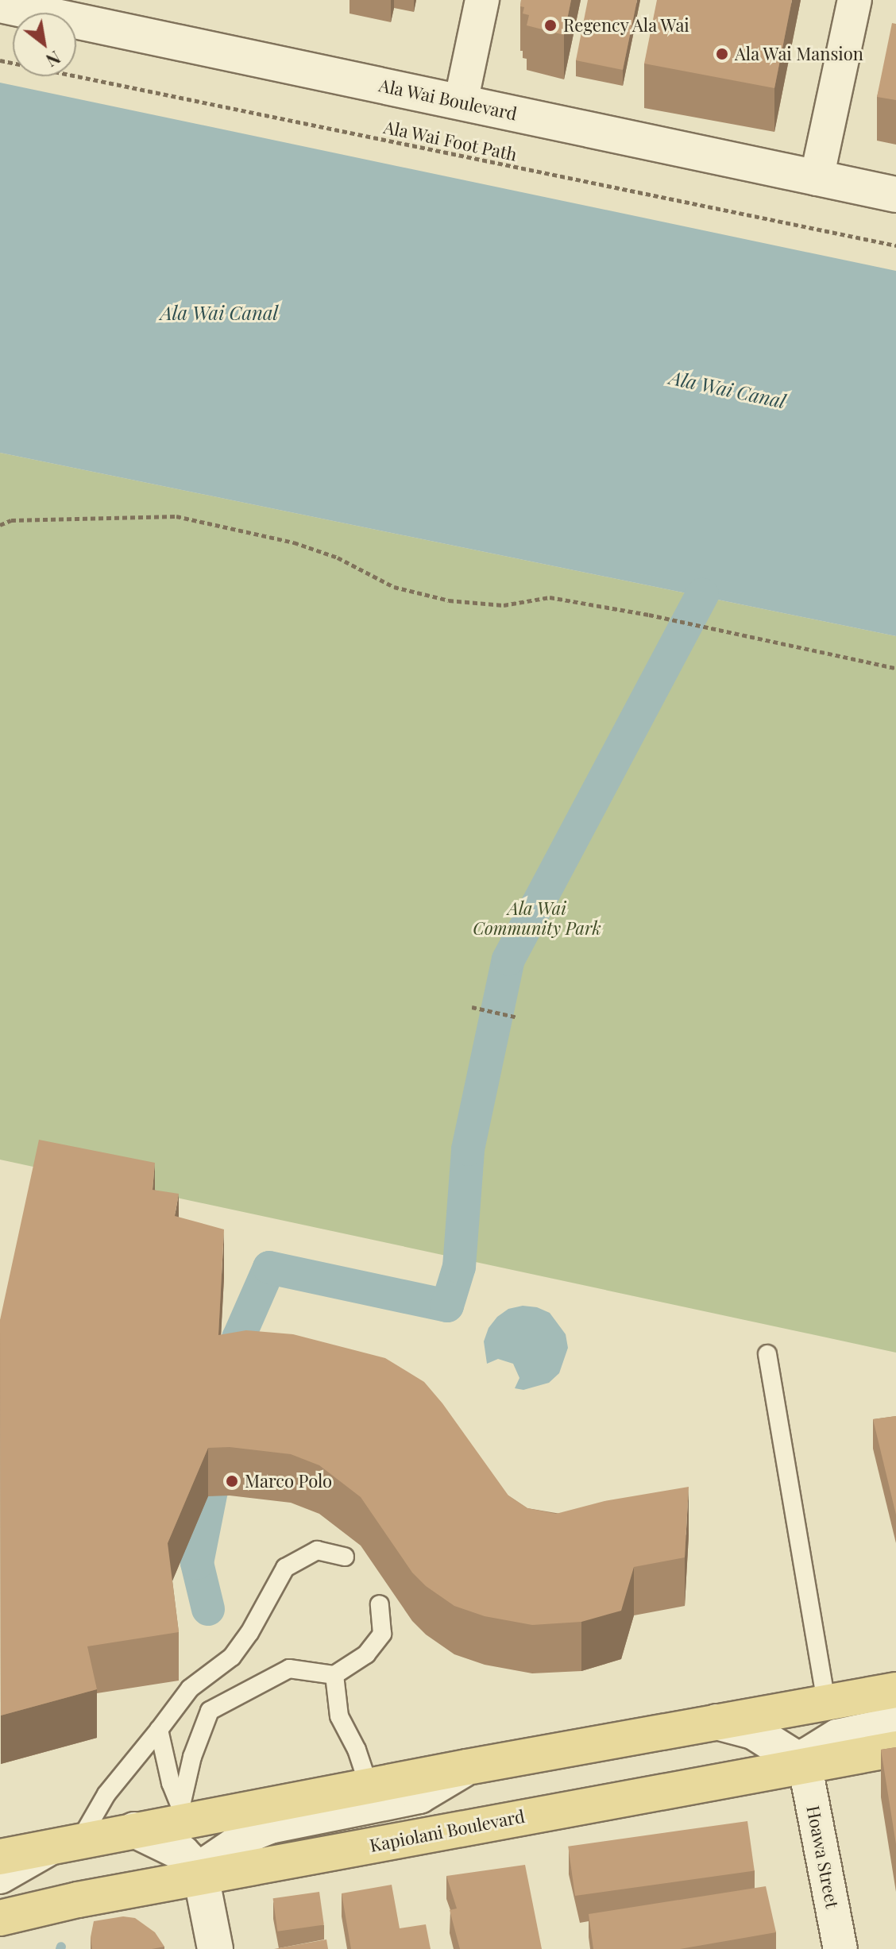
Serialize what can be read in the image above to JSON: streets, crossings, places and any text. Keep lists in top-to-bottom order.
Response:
{
  "streets": {
    "main road": ["Ala Wai Boulevard", "Kapiolani Boulevard"],
    "street": ["Hoawa Street"],
    "path": ["Ala Wai Foot Path"]
  },
  "crossings": [
    ["Kapiolani Boulevard", "Hoawa Street"]
  ],
  "water": ["Ala Wai Canal"],
  "parks": ["Ala Wai Community Park"],
  "places": ["Regency Ala Wai", "Ala Wai Mansion", "Marco Polo"],
  "north": "bottom right"
}
